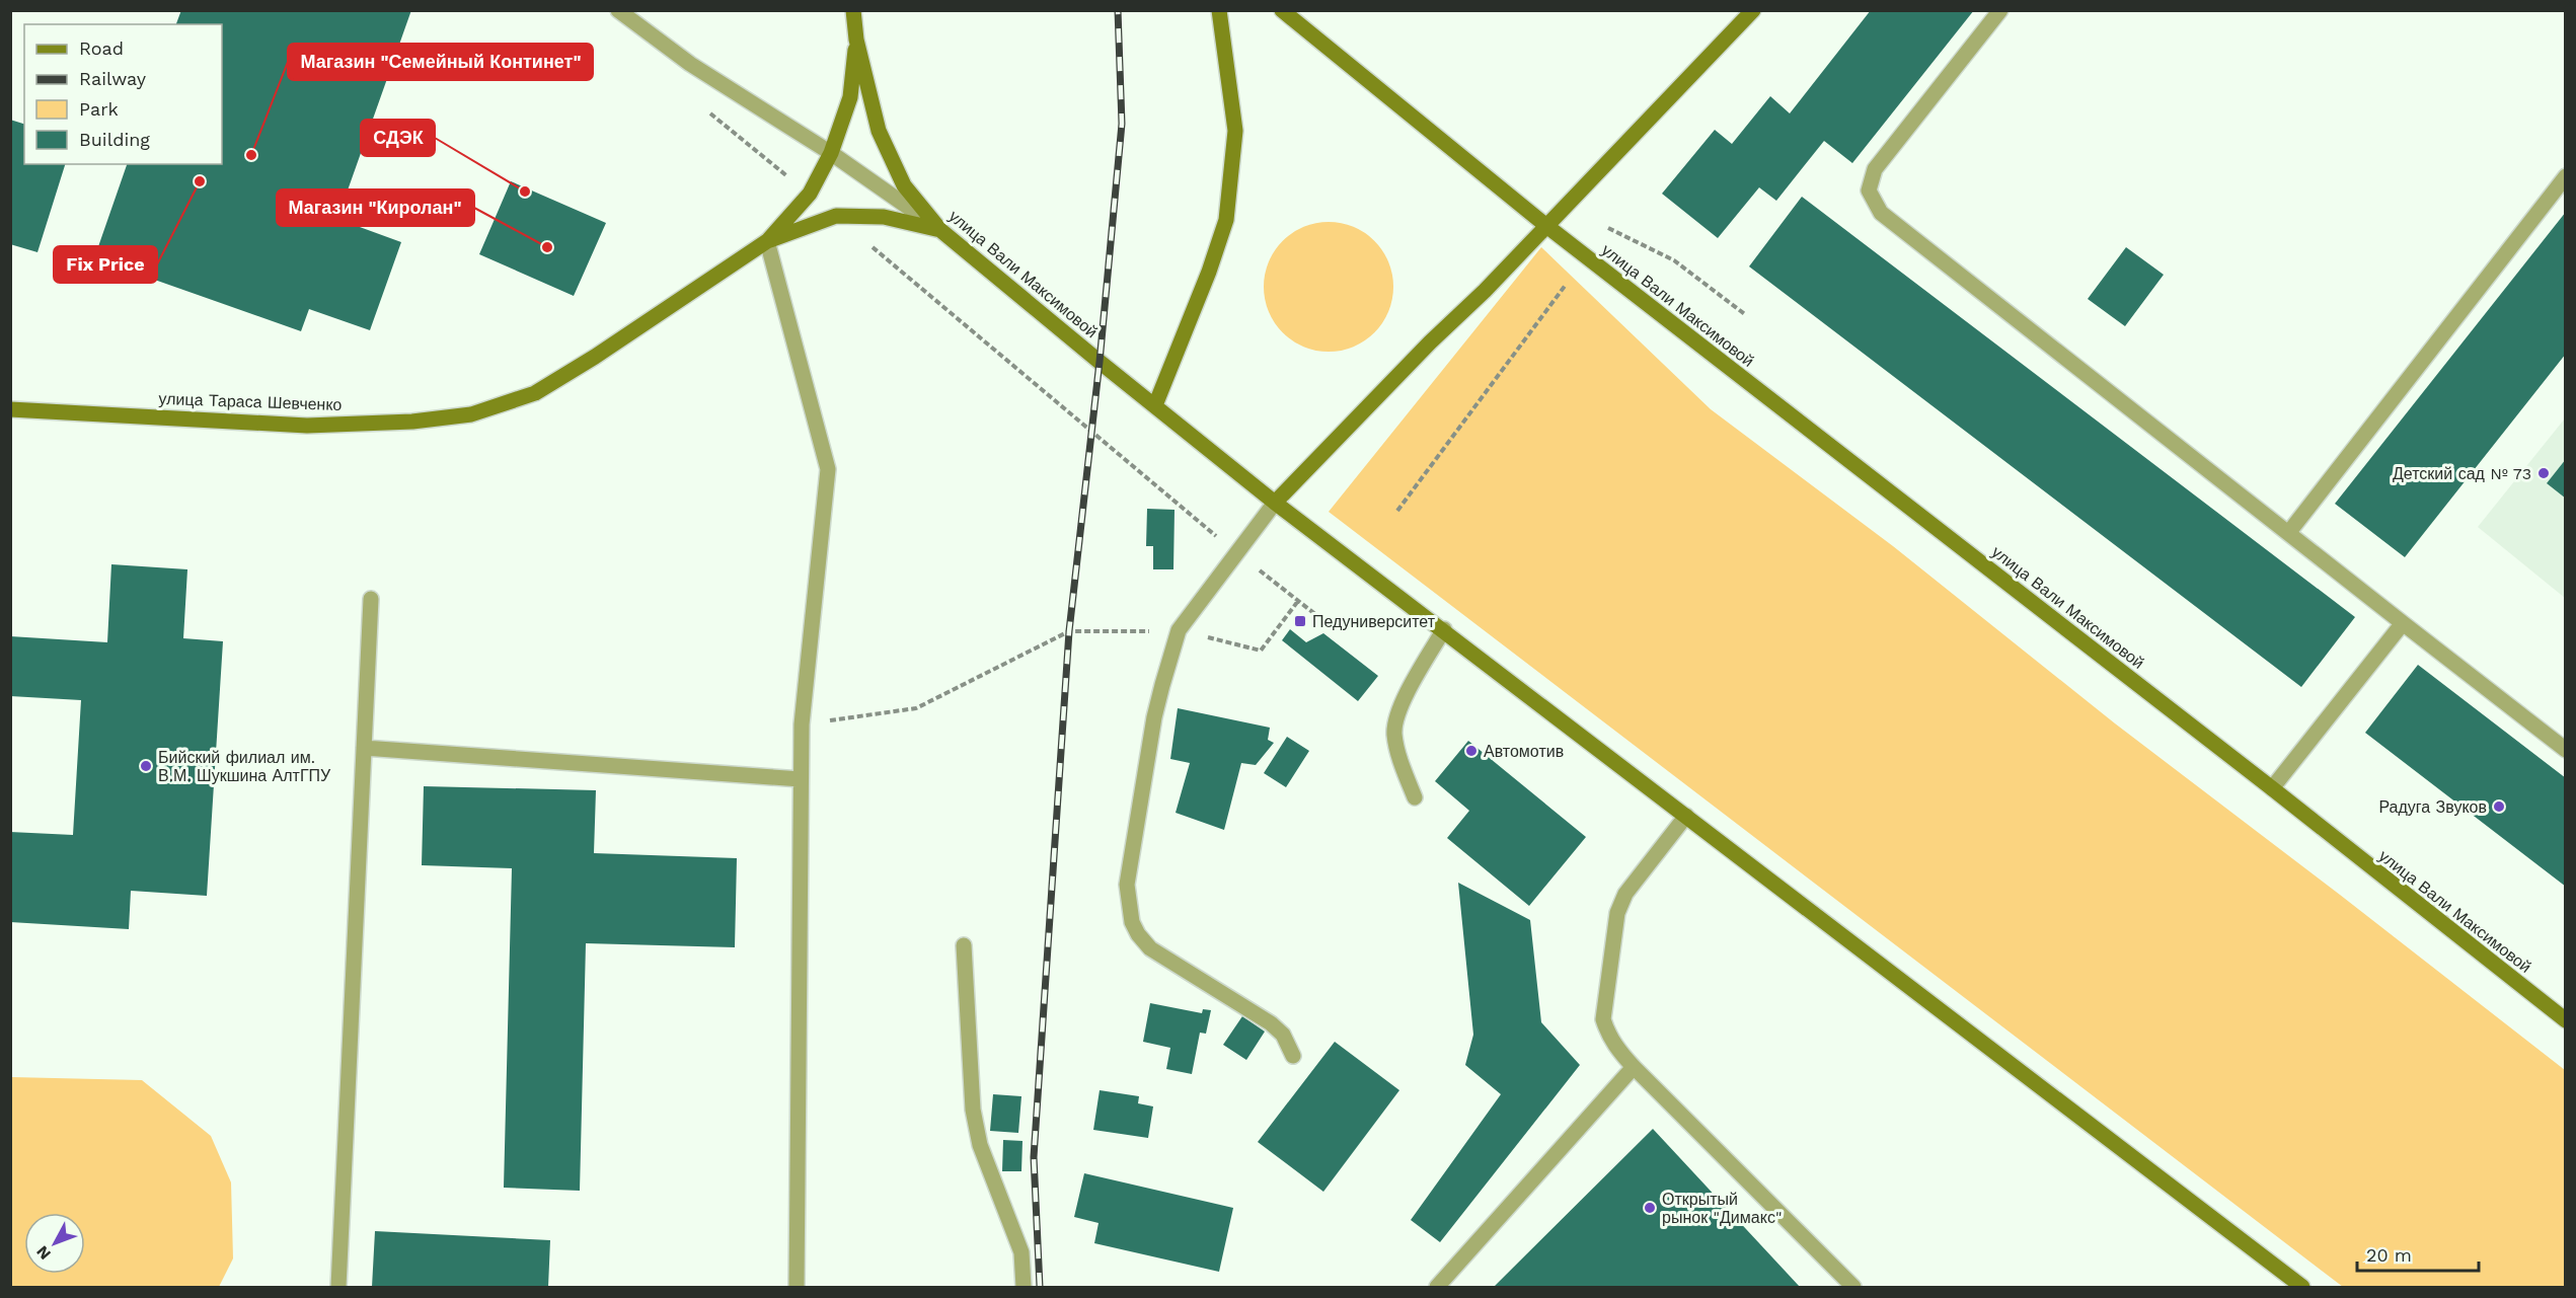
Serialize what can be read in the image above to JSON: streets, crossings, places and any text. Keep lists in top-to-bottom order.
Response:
{
  "streets": {
    "main road": ["улица Вали Максимовой", "улица Тараса Шевченко"]
  },
  "crossings": [
    ["улица Вали Максимовой", "улица Тараса Шевченко"]
  ],
  "places": {
    "other": [
      "Магазин \"Семейный Континет\"",
      "Fix Price",
      "СДЭК",
      "Магазин \"Киролан\"",
      "Детский сад № 73",
      "Автомотив",
      "Бийский филиал им. В.М. Шукшина АлтГПУ",
      "Радуга Звуков",
      "Открытый рынок \"Димакс\""
    ],
    "transit": ["Педуниверситет"]
  },
  "legend": [
    "Road",
    "Railway",
    "Park",
    "Building"
  ],
  "scale_bar": "20 m",
  "north": "bottom left"
}
